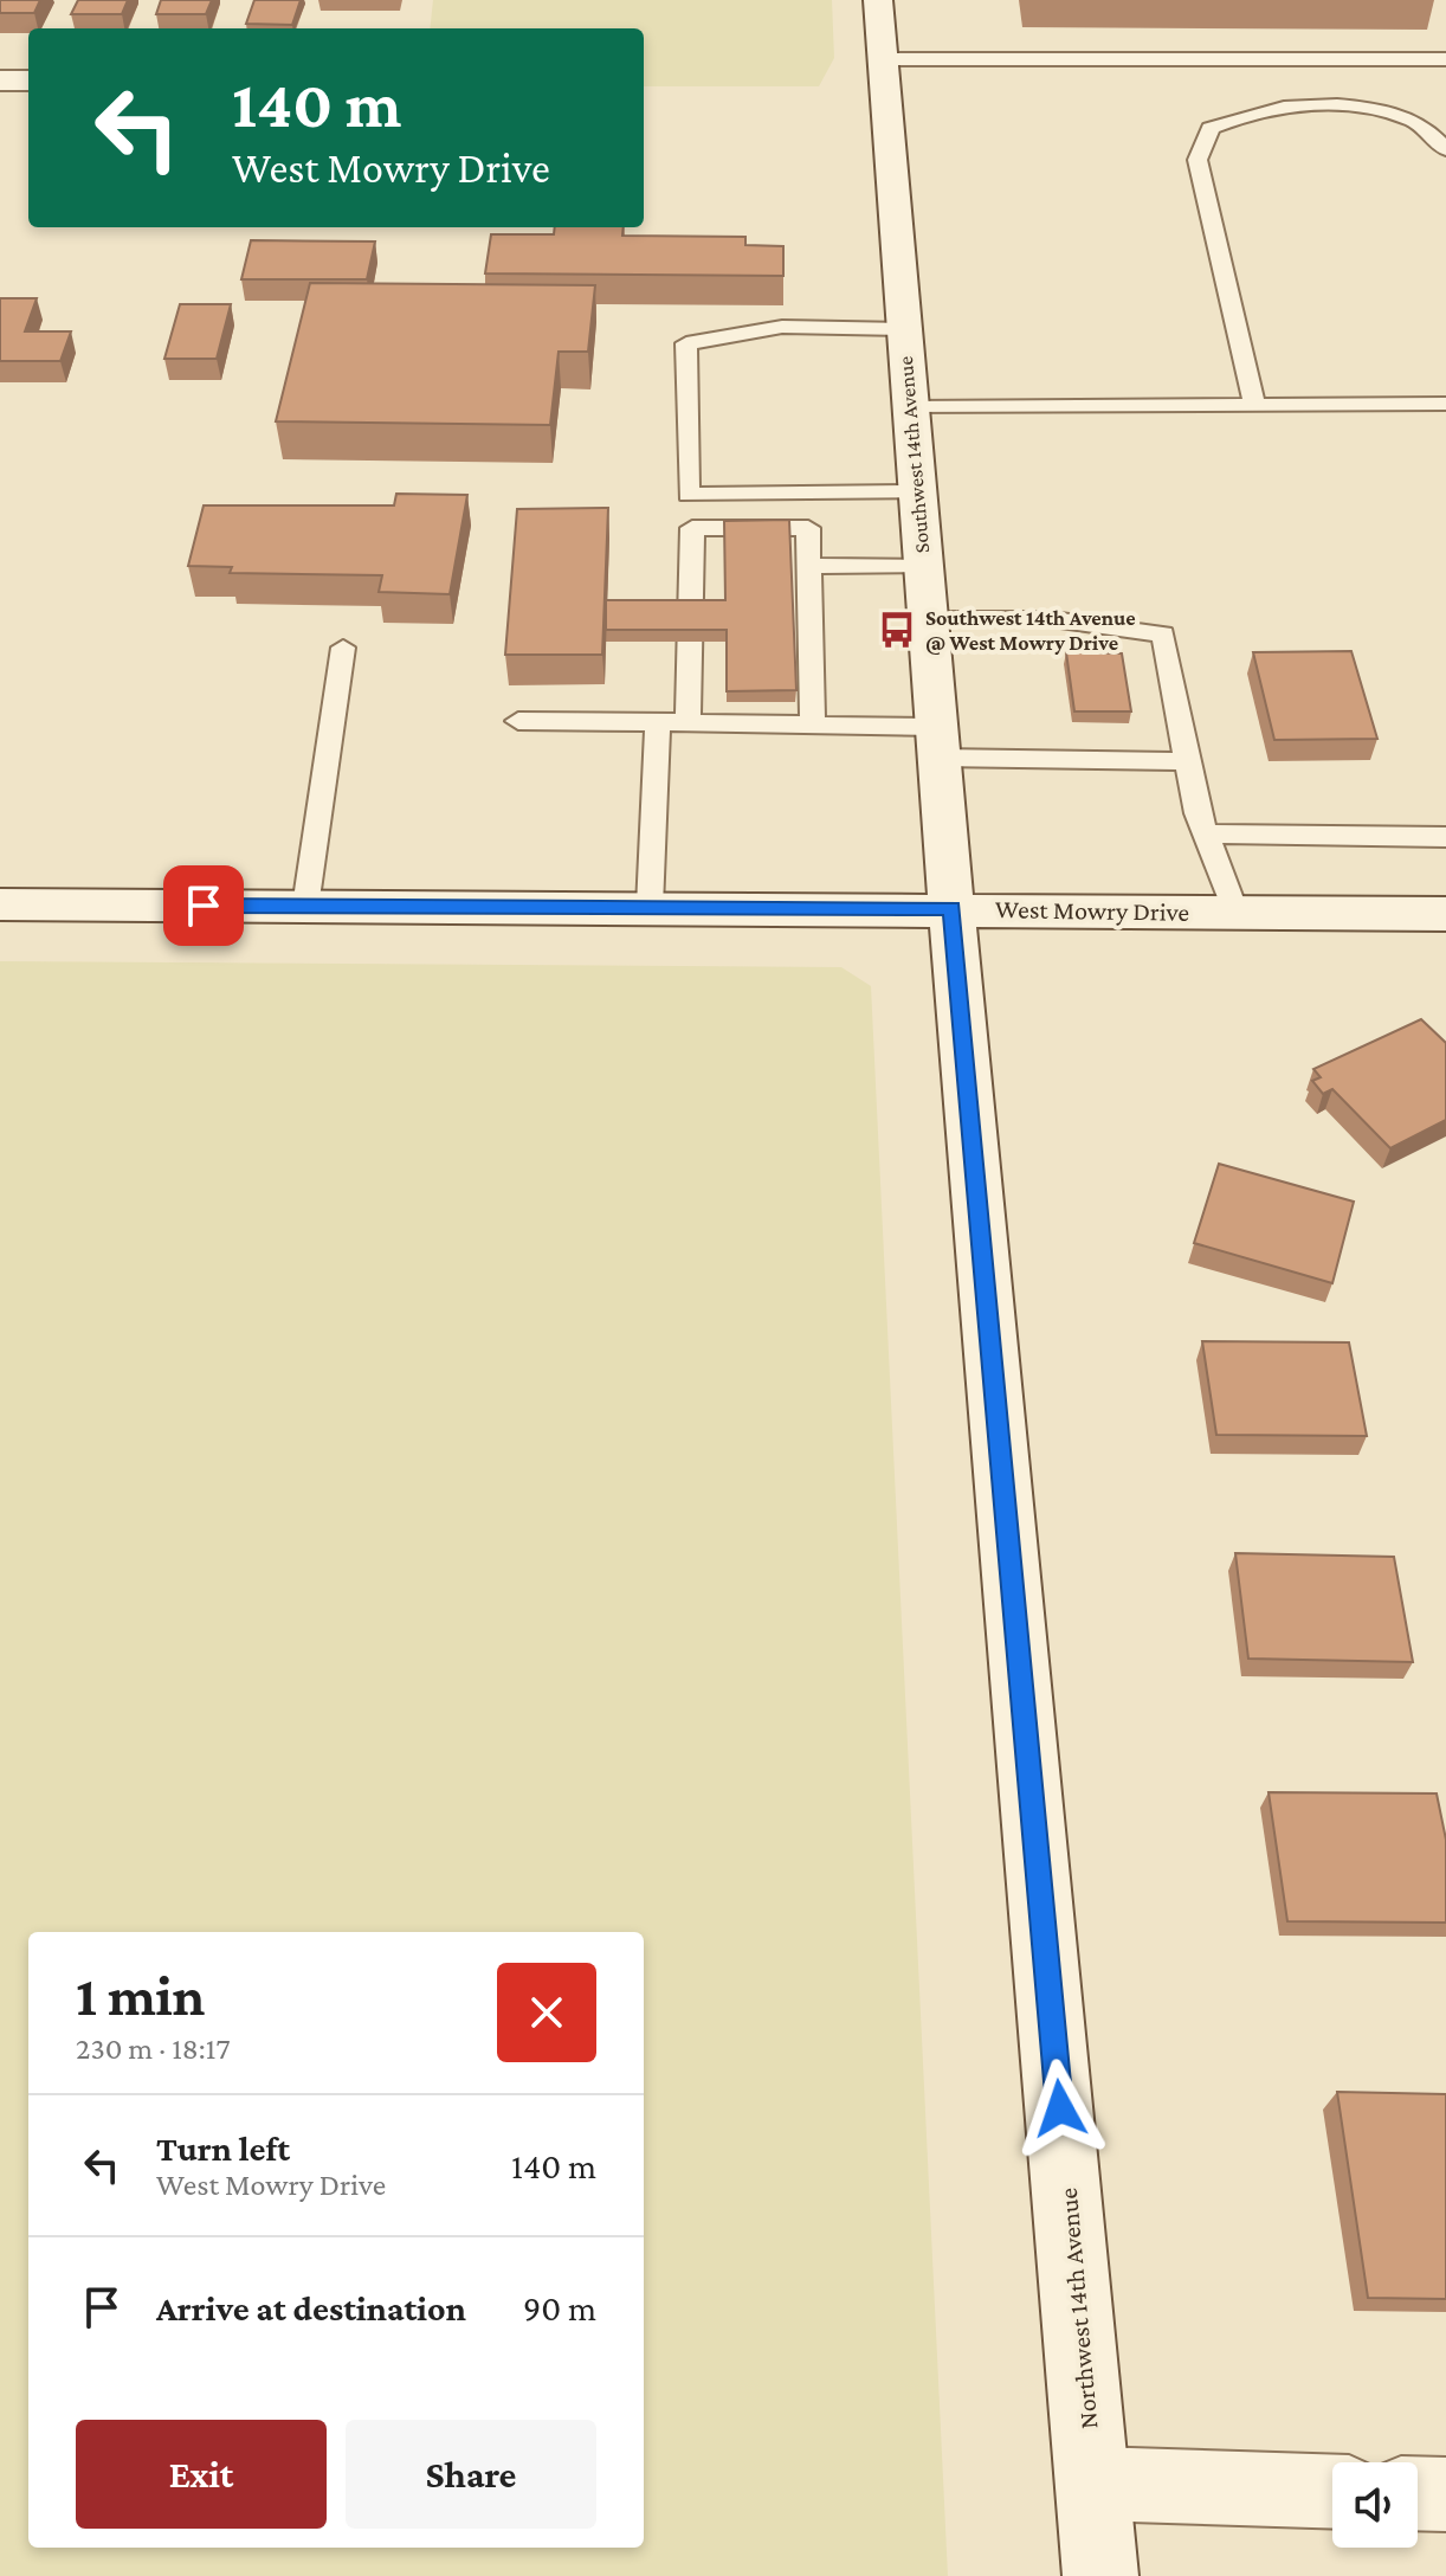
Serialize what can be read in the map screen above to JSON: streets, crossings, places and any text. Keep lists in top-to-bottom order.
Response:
{
  "streets": {
    "street": ["Southwest 14th Avenue", "West Mowry Drive", "Northwest 14th Avenue"]
  },
  "crossings": [
    ["Southwest 14th Avenue", "West Mowry Drive"],
    ["Southwest 14th Avenue", "Northwest 14th Avenue"],
    ["West Mowry Drive", "Northwest 14th Avenue"]
  ],
  "places": {
    "bus stop": ["Southwest 14th Avenue @ West Mowry Drive"]
  },
  "page": {
    "turn": ["140 m", "West Mowry Drive"],
    "heading": ["1 min", "230 m · 18:17"],
    "list": [
      {
        "name": "Turn left",
        "note": "West Mowry Drive",
        "value": "140 m"
      },
      {
        "name": "Arrive at destination",
        "value": "90 m"
      }
    ],
    "buttons": ["Exit", "Share"]
  }
}
